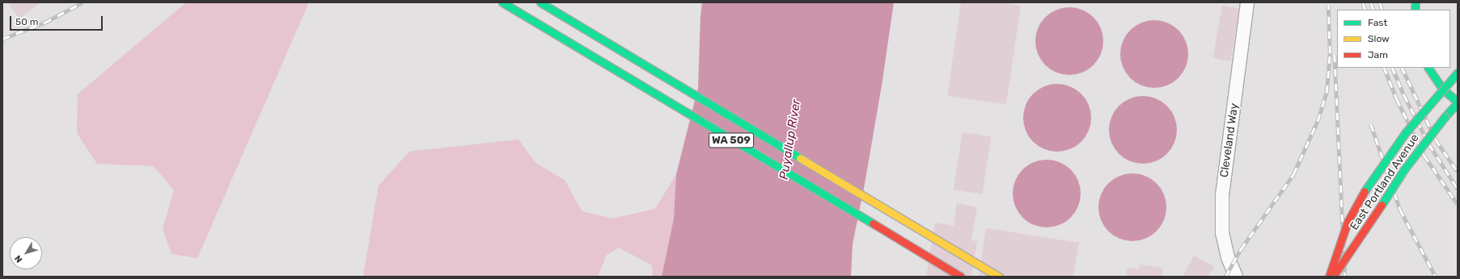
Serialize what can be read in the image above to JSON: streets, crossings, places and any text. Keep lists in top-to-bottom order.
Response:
{
  "streets": {
    "main road": ["WA 509", "East Portland Avenue"],
    "street": ["Cleveland Way"]
  },
  "water": ["Puyallup River"],
  "legend": ["Fast", "Slow", "Jam"],
  "scale_bar": "50 m",
  "north": "bottom left"
}
